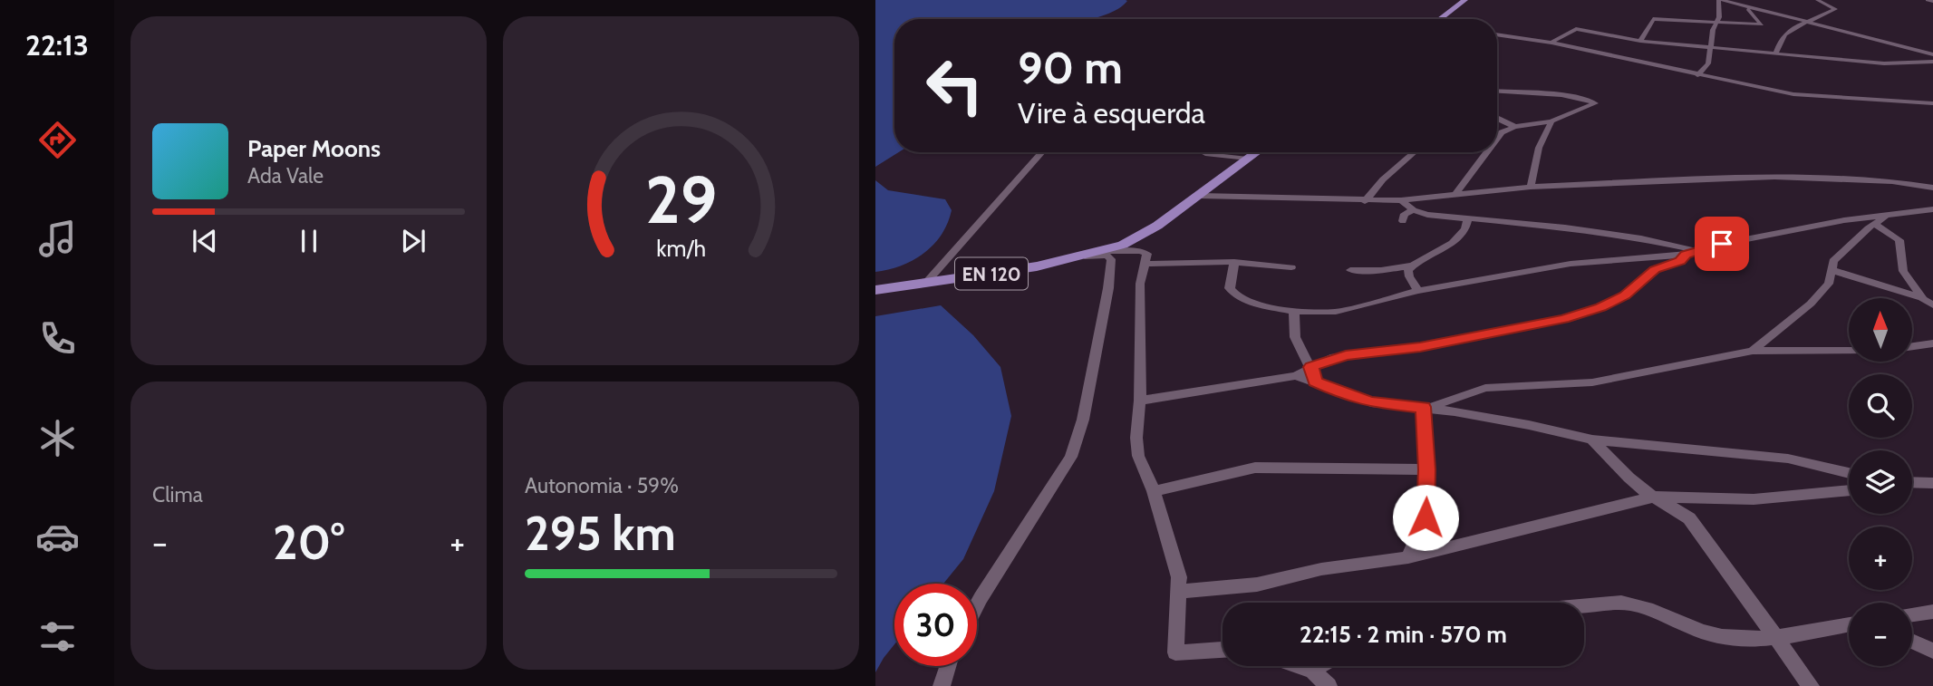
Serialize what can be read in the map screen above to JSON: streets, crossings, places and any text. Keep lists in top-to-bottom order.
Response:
{
  "streets": {
    "main road": ["EN 120"]
  },
  "north": "top",
  "page": {
    "tabs": "22:13",
    "turn": ["90 m", "Vire à esquerda"],
    "song": ["Paper Moons", "Ada Vale"],
    "map_buttons": ["+", "−"],
    "tile": [
      "Clima",
      ["Autonomia · 59%", "295 km"]
    ],
    "heat": ["−", "20°", "+"],
    "limit": "30",
    "trip": "22:15 · 2 min · 570 m",
    "gauge": ["29", "km/h"]
  }
}
